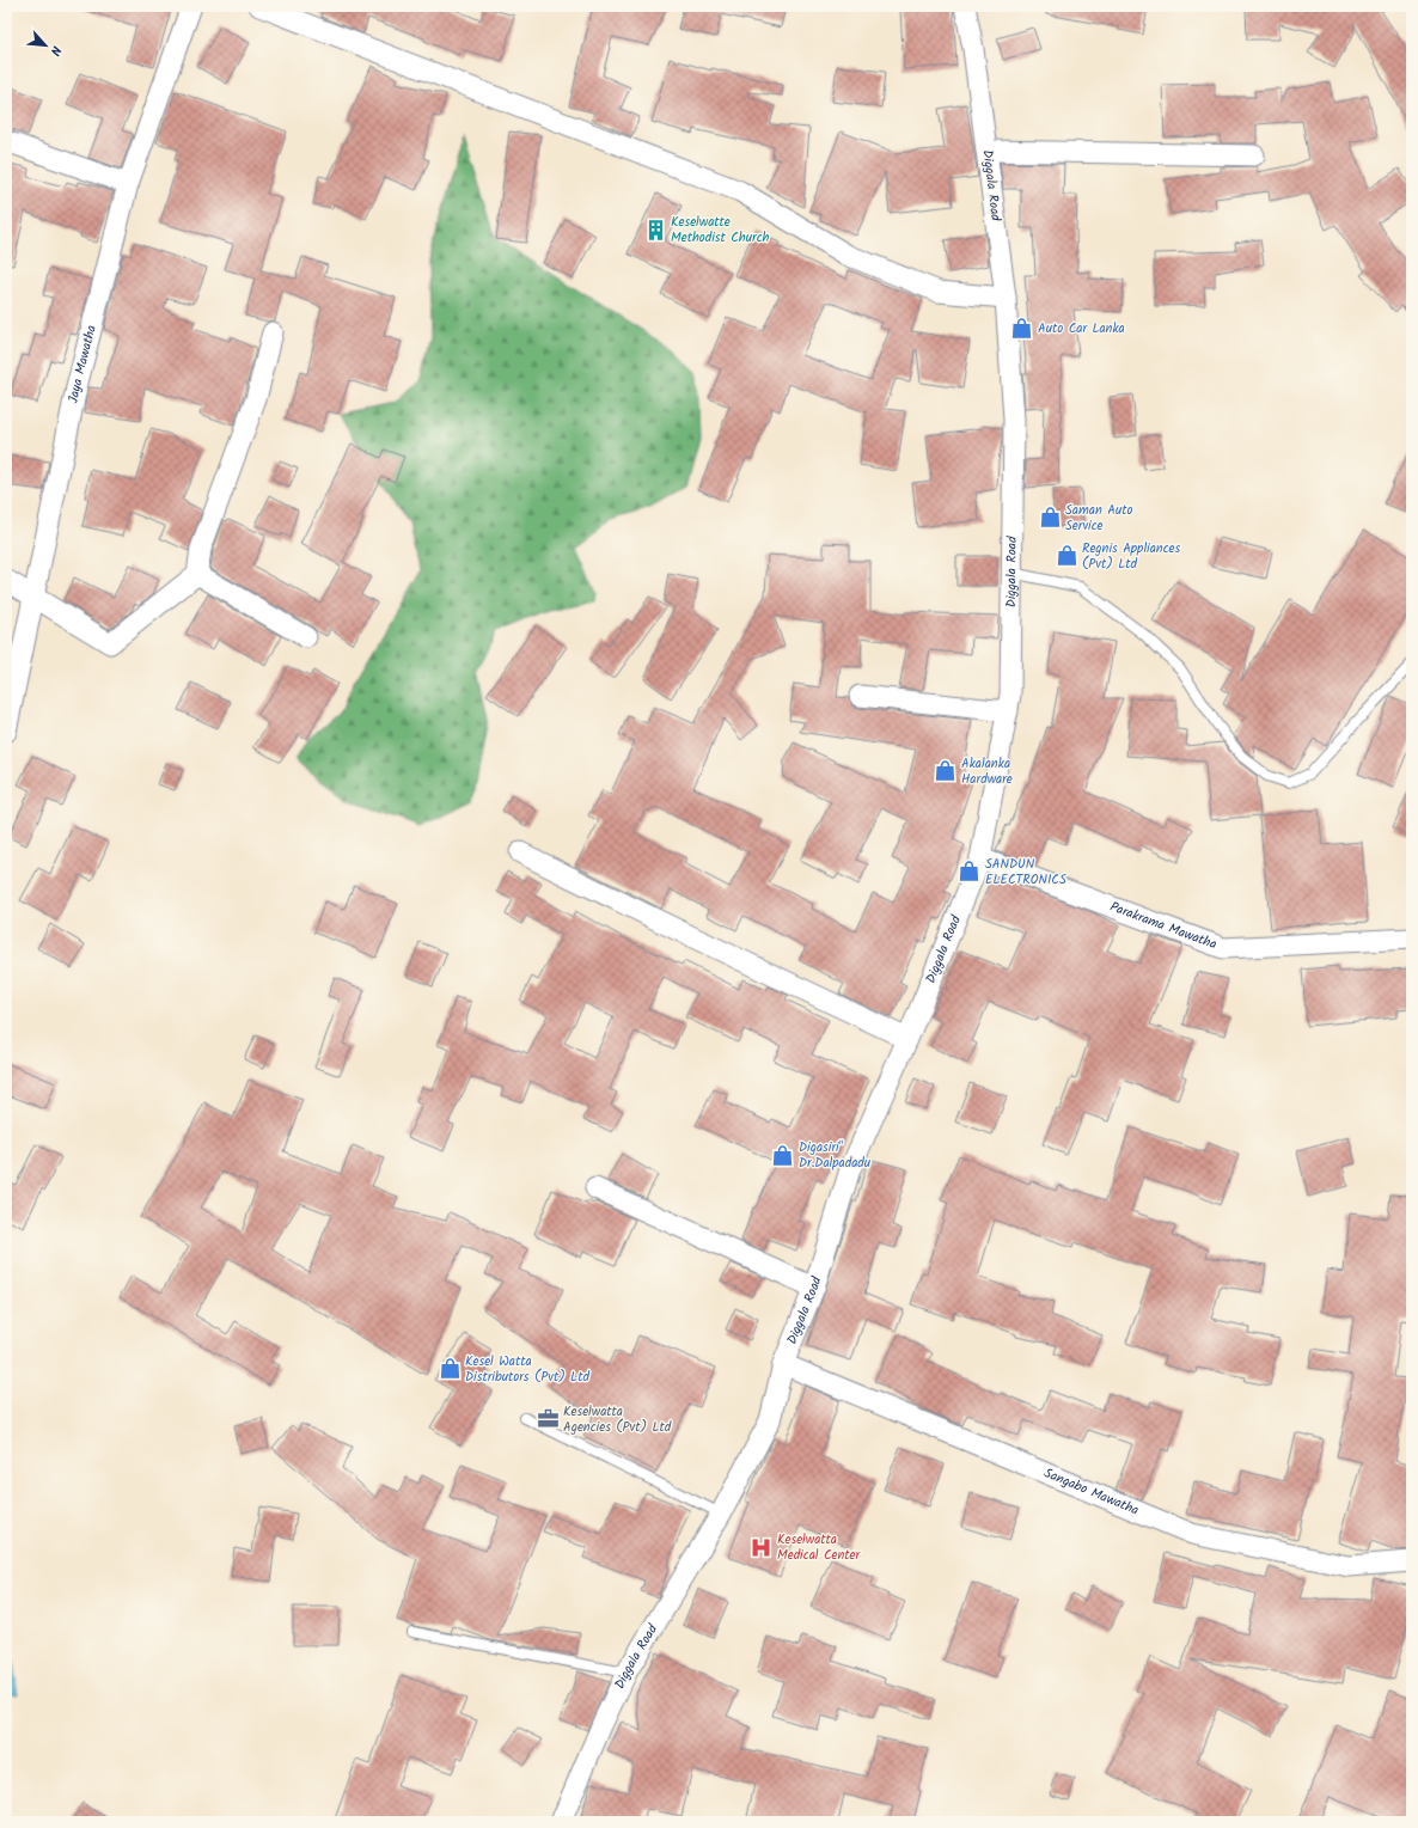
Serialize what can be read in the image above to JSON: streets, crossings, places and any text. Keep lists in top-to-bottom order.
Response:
{
  "streets": {
    "street": [
      "Diggala Road",
      "Jaya Mawatha",
      "Parakrama Mawatha",
      "Sangabo Mawatha"
    ]
  },
  "crossings": [
    ["Diggala Road", "Parakrama Mawatha"],
    ["Diggala Road", "Sangabo Mawatha"]
  ],
  "places": {
    "building": ["Keselwatte Methodist Church"],
    "shop": [
      "Auto Car Lanka",
      "Saman Auto Service",
      "Regnis Appliances (Pvt) Ltd",
      "Akalanka Hardware",
      "SANDUN ELECTRONICS",
      "Digasiri\" Dr.Dalpadadu",
      "Kesel Watta Distributors (Pvt) Ltd"
    ],
    "office": ["Keselwatta Agencies (Pvt) Ltd"],
    "hospital": ["Keselwatta Medical Center"]
  },
  "north": "bottom right"
}
